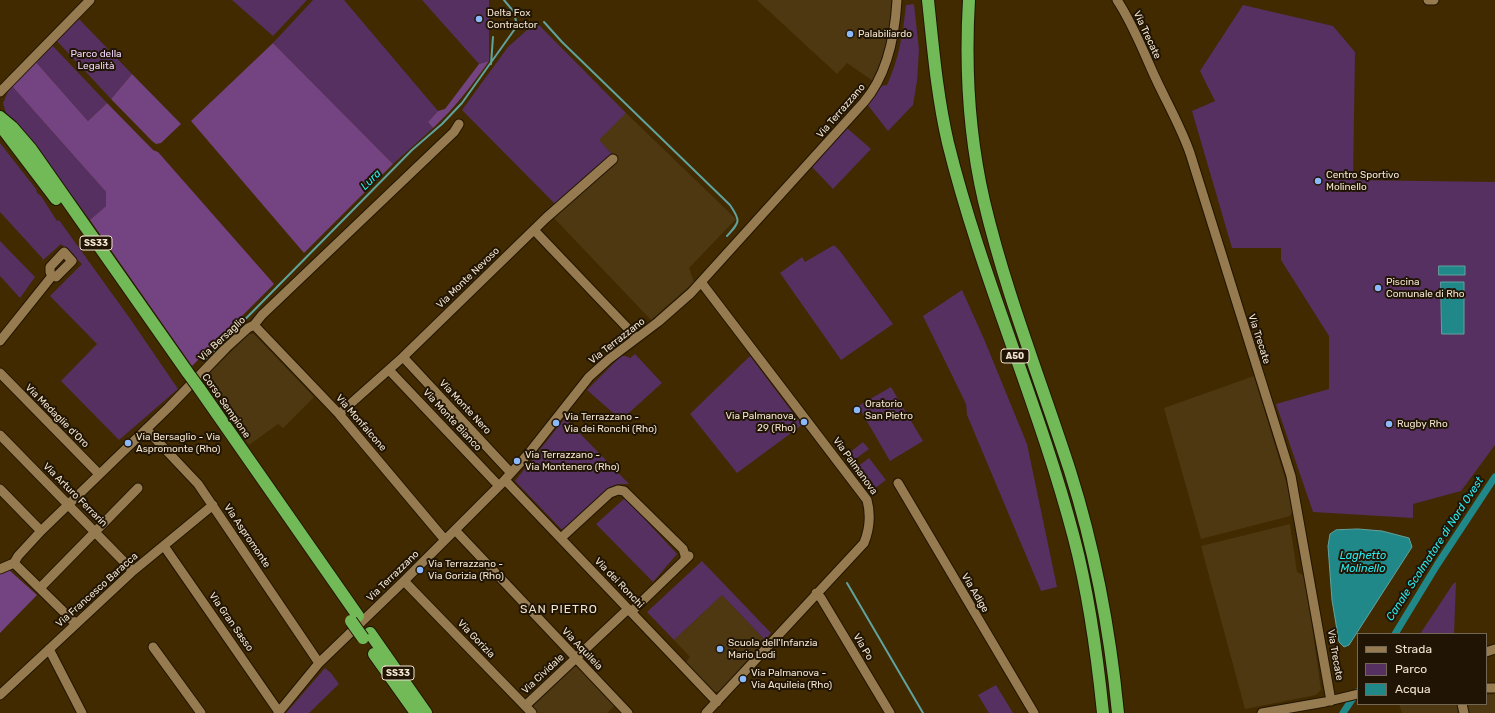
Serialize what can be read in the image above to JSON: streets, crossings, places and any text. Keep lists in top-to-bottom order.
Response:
{
  "streets": {
    "highway": ["SS33", "A50", "Corso Sempione"],
    "street": [
      "Via Trecate",
      "Via Terrazzano",
      "Via Monte Nevoso",
      "Via Bersaglio",
      "Via Monte Nero",
      "Via Medaglie d'Oro",
      "Via Monte Bianco",
      "Via Monfalcone",
      "Via Palmanova",
      "Via Arturo Ferrarin",
      "Via Aspromonte",
      "Via dei Ronchi",
      "Via Francesco Baracca",
      "Via Adige",
      "Via Gran Sasso",
      "Via Gorizia",
      "Via Po",
      "Via Aquileia",
      "Via Cividale"
    ]
  },
  "crossings": [
    ["Via Terrazzano", "Via Monte Nero"],
    ["Via Terrazzano", "Via Monte Bianco"],
    ["Via Terrazzano", "Via Monfalcone"],
    ["Via Terrazzano", "Via Palmanova"],
    ["Via Terrazzano", "Via Aspromonte"],
    ["Via Terrazzano", "Via dei Ronchi"],
    ["Via Terrazzano", "Via Gran Sasso"],
    ["Via Terrazzano", "Via Gorizia"],
    ["Via Terrazzano", "Via Aquileia"],
    ["Via Monte Nevoso", "Via Monte Nero"],
    ["Via Monte Nevoso", "Via Monte Bianco"],
    ["Via Monte Nevoso", "Via Monfalcone"],
    ["Via Bersaglio", "Via Medaglie d'Oro"],
    ["Via Bersaglio", "Via Monfalcone"],
    ["Via Bersaglio", "Via Arturo Ferrarin"],
    ["Via Bersaglio", "Via Aspromonte"],
    ["Via Monte Nero", "Via Monte Bianco"],
    ["Via Monte Nero", "Via dei Ronchi"],
    ["Via Monte Bianco", "Via dei Ronchi"],
    ["Via Palmanova", "Via dei Ronchi"],
    ["Via Palmanova", "Via Po"],
    ["Via Arturo Ferrarin", "Via Francesco Baracca"],
    ["Via Aspromonte", "Via Francesco Baracca"],
    ["Via dei Ronchi", "Via Cividale"],
    ["Via Francesco Baracca", "Via Gran Sasso"],
    ["Via Gorizia", "Via Cividale"],
    ["Via Aquileia", "Via Cividale"]
  ],
  "districts": ["SAN PIETRO"],
  "water": ["Lura", "Canale Scolmatore di Nord Ovest", "Laghetto Molinello"],
  "parks": ["Parco della Legalità"],
  "places": [
    "Delta Fox Contractor",
    "Palabiliardo",
    "Centro Sportivo Molinello",
    "Piscina Comunale di Rho",
    "Oratorio San Pietro",
    "Via Palmanova, 29 (Rho)",
    "Via Terrazzano - Via dei Ronchi (Rho)",
    "Rugby Rho",
    "Via Bersaglio - Via Aspromonte (Rho)",
    "Via Terrazzano - Via Montenero (Rho)",
    "Via Terrazzano - Via Gorizia (Rho)",
    "Scuola dell'Infanzia Mario Lodi",
    "Via Palmanova - Via Aquileia (Rho)"
  ],
  "legend": ["Strada", "Parco", "Acqua"]
}
